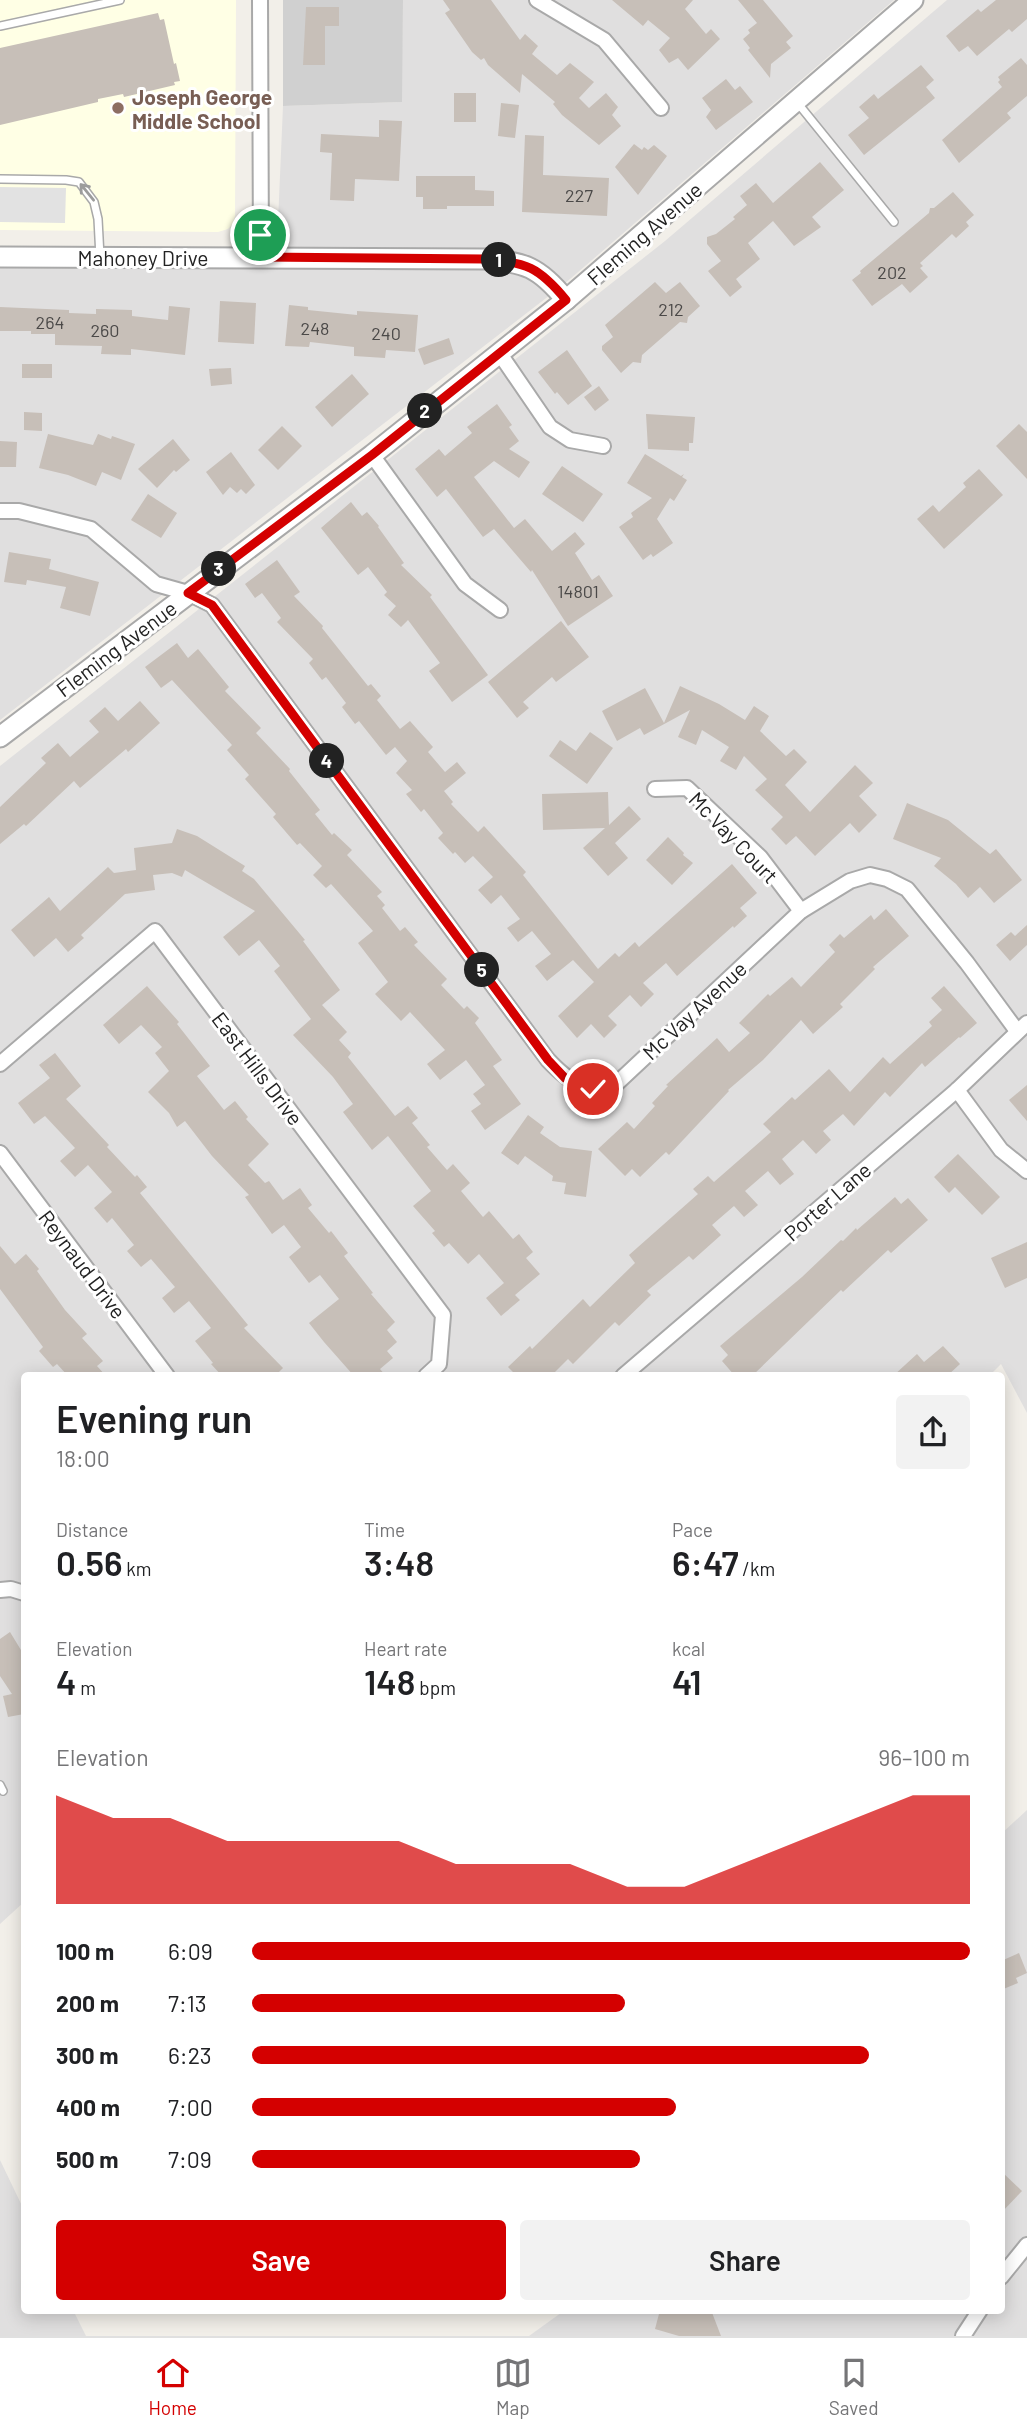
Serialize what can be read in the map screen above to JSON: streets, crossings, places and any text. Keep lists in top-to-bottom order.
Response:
{
  "streets": {
    "street": [
      "Fleming Avenue",
      "Mahoney Drive",
      "Mc Vay Court",
      "Mc Vay Avenue",
      "East Hills Drive",
      "Porter Lane",
      "Reynaud Drive"
    ]
  },
  "crossings": [
    ["Fleming Avenue", "Mahoney Drive"],
    ["Fleming Avenue", "Mc Vay Avenue"],
    ["Mc Vay Court", "Mc Vay Avenue"],
    ["Mc Vay Avenue", "Porter Lane"]
  ],
  "places": ["Joseph George Middle School"],
  "house_numbers": [
    "227",
    "202",
    "212",
    "264",
    "248",
    "260",
    "240",
    "14801"
  ],
  "page": {
    "pins": [
      "1",
      "2",
      "3",
      "4",
      "5"
    ],
    "heading": ["Evening run", "18:00"],
    "stats": [
      ["Distance", "0.56 km"],
      ["Time", "3:48"],
      ["Pace", "6:47 /km"],
      ["Elevation", "4 m"],
      ["Heart rate", "148 bpm"],
      ["kcal", "41"]
    ],
    "chart": ["Elevation", "96–100 m"],
    "list": [
      {
        "name": "100 m",
        "note": "6:09"
      },
      {
        "name": "200 m",
        "note": "7:13"
      },
      {
        "name": "300 m",
        "note": "6:23"
      },
      {
        "name": "400 m",
        "note": "7:00"
      },
      {
        "name": "500 m",
        "note": "7:09"
      }
    ],
    "buttons": ["Save", "Share"],
    "tabs": ["Home", "Map", "Saved"]
  }
}
